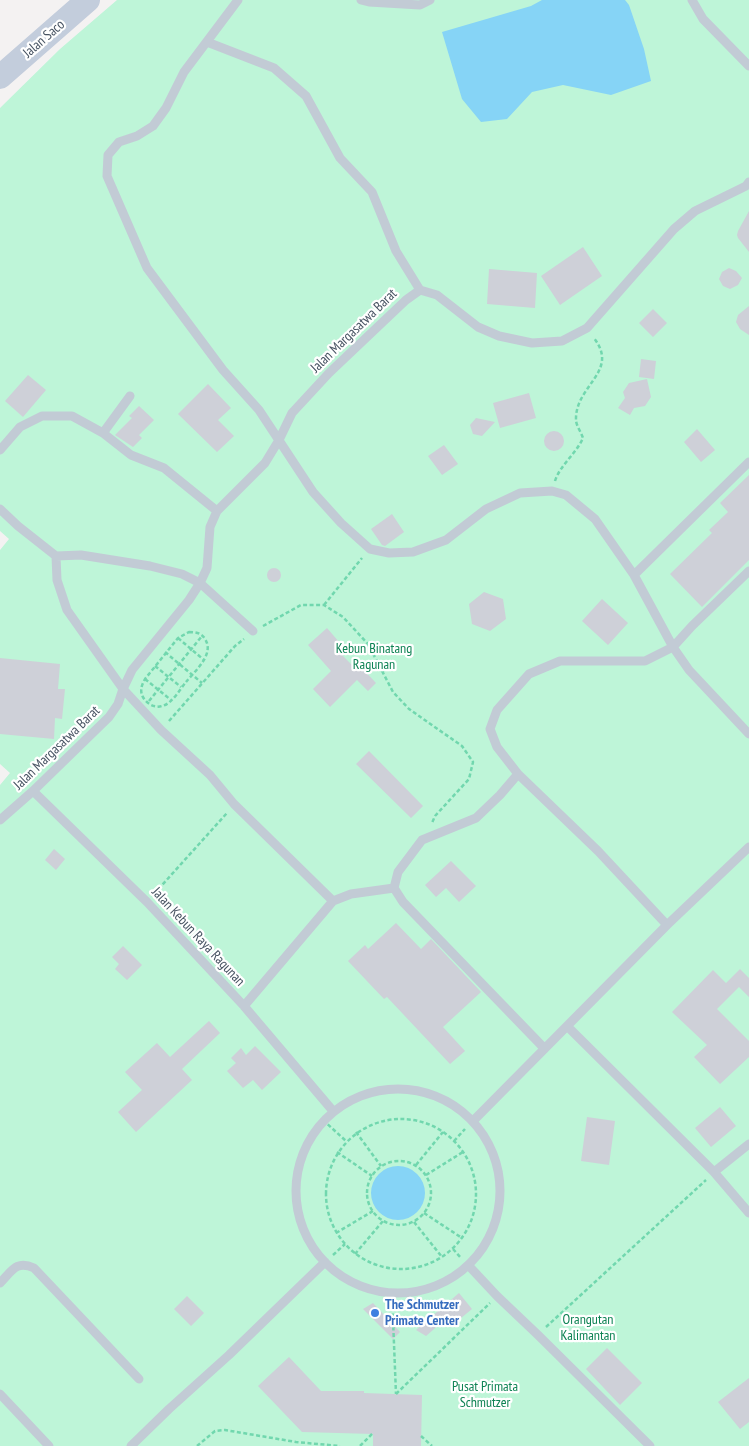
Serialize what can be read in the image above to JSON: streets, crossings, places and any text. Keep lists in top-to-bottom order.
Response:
{
  "streets": {
    "main road": ["Jalan Saco"],
    "lane": ["Jalan Margasatwa Barat", "Jalan Kebun Raya Ragunan"]
  },
  "crossings": [
    ["Jalan Margasatwa Barat", "Jalan Kebun Raya Ragunan"]
  ],
  "parks": ["Kebun Binatang Ragunan", "Orangutan Kalimantan", "Pusat Primata Schmutzer"],
  "places": ["The Schmutzer Primate Center"]
}
